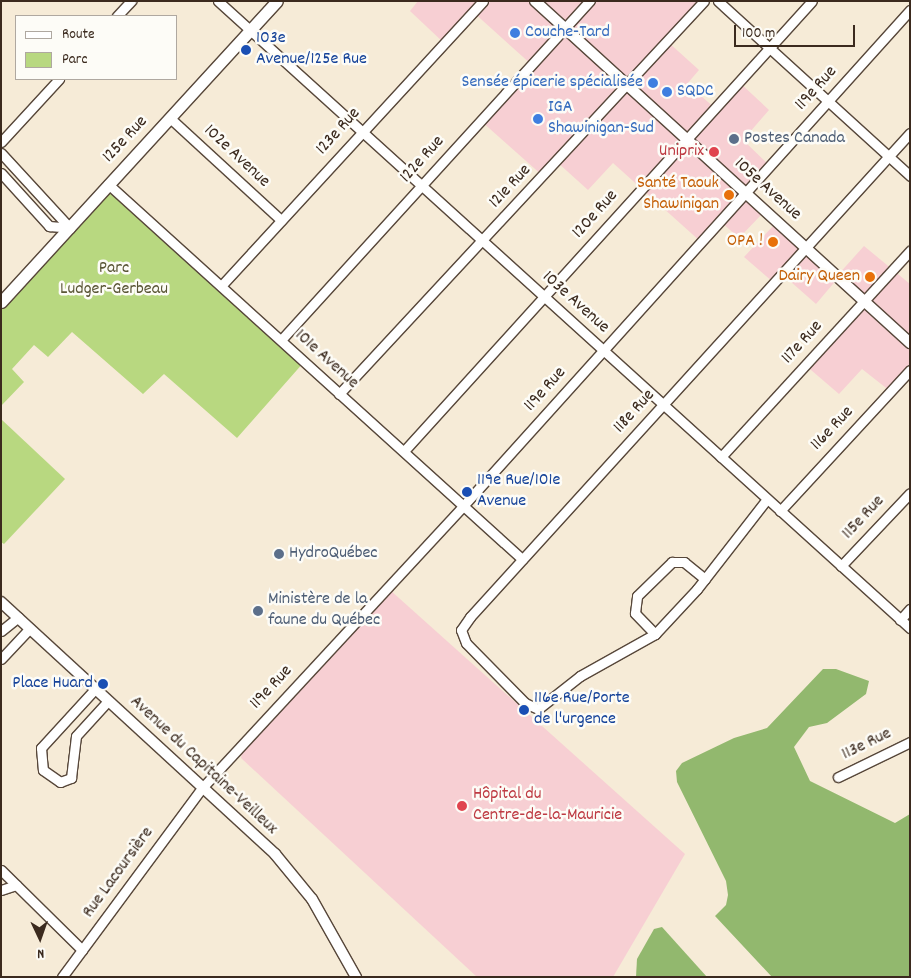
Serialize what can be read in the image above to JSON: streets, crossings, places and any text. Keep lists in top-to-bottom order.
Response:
{
  "streets": {
    "main road": ["125e Rue"],
    "street": [
      "119e Rue",
      "123e Rue",
      "102e Avenue",
      "122e Rue",
      "121e Rue",
      "105e Avenue",
      "120e Rue",
      "103e Avenue",
      "117e Rue",
      "101e Avenue",
      "118e Rue",
      "116e Rue",
      "115e Rue",
      "113e Rue",
      "Avenue du Capitaine-Veilleux",
      "Rue Lacoursière"
    ]
  },
  "crossings": [
    ["119e Rue", "105e Avenue"],
    ["119e Rue", "103e Avenue"],
    ["119e Rue", "101e Avenue"],
    ["119e Rue", "Avenue du Capitaine-Veilleux"],
    ["119e Rue", "Rue Lacoursière"],
    ["123e Rue", "102e Avenue"],
    ["123e Rue", "103e Avenue"],
    ["123e Rue", "101e Avenue"],
    ["125e Rue", "102e Avenue"],
    ["125e Rue", "103e Avenue"],
    ["125e Rue", "101e Avenue"],
    ["122e Rue", "105e Avenue"],
    ["122e Rue", "103e Avenue"],
    ["122e Rue", "101e Avenue"],
    ["121e Rue", "105e Avenue"],
    ["121e Rue", "103e Avenue"],
    ["121e Rue", "101e Avenue"],
    ["105e Avenue", "120e Rue"],
    ["105e Avenue", "117e Rue"],
    ["105e Avenue", "118e Rue"],
    ["120e Rue", "103e Avenue"],
    ["120e Rue", "101e Avenue"],
    ["103e Avenue", "117e Rue"],
    ["103e Avenue", "118e Rue"],
    ["103e Avenue", "116e Rue"],
    ["103e Avenue", "115e Rue"],
    ["101e Avenue", "118e Rue"],
    ["Avenue du Capitaine-Veilleux", "Rue Lacoursière"]
  ],
  "parks": ["Parc Ludger-Gerbeau"],
  "places": [
    "Couche-Tard",
    "103e Avenue/125e Rue",
    "Sensée épicerie spécialisée",
    "SQDC",
    "IGA Shawinigan-Sud",
    "Postes Canada",
    "Uniprix",
    "Santé Taouk Shawinigan",
    "OPA !",
    "Dairy Queen",
    "119e Rue/101e Avenue",
    "HydroQuébec",
    "Ministère de la faune du Québec",
    "Place Huard",
    "116e Rue/Porte de l'urgence",
    "Hôpital du Centre-de-la-Mauricie"
  ],
  "legend": ["Route", "Parc"],
  "scale_bar": "100 m",
  "north": "bottom"
}
